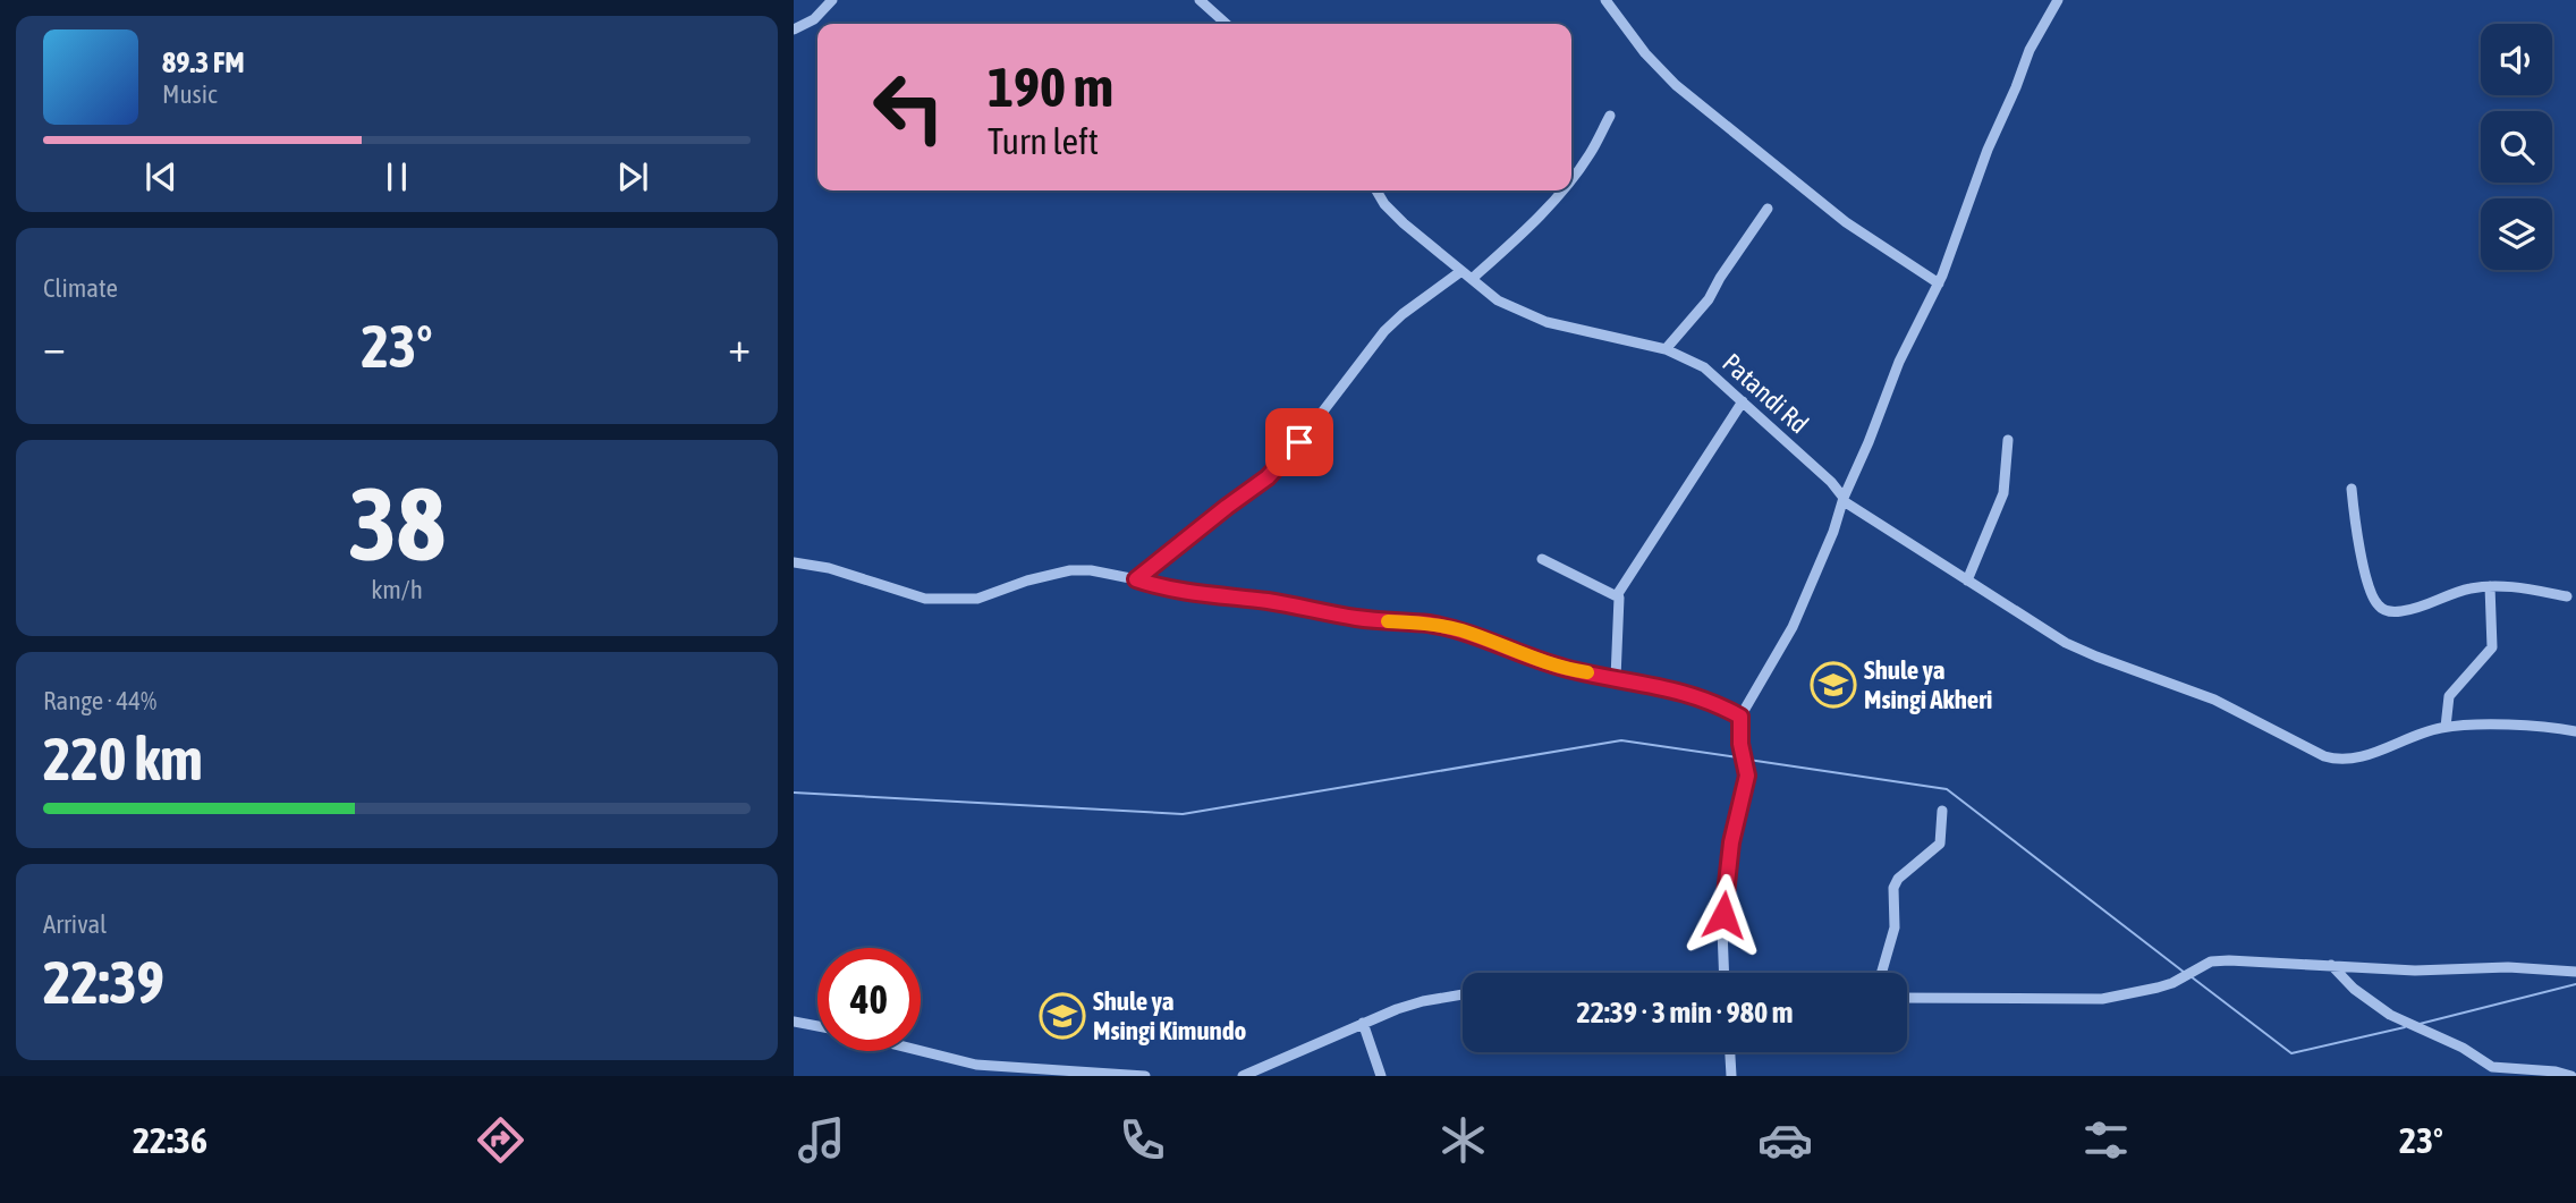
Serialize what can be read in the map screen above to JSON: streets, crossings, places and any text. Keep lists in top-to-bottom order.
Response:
{
  "streets": {
    "street": ["Patandi Rd"]
  },
  "places": {
    "school or university": ["Shule ya Msingi Akheri", "Shule ya Msingi Kimundo"]
  },
  "page": {
    "turn": ["190 m", "Turn left"],
    "song": ["89.3 FM", "Music"],
    "tile": [
      "Climate",
      ["38", "km/h"],
      ["Range · 44%", "220 km"],
      ["Arrival", "22:39"]
    ],
    "heat": ["−", "23°", "+"],
    "limit": "40",
    "trip": "22:39 · 3 min · 980 m",
    "tabs": ["22:36", "23°"]
  }
}
